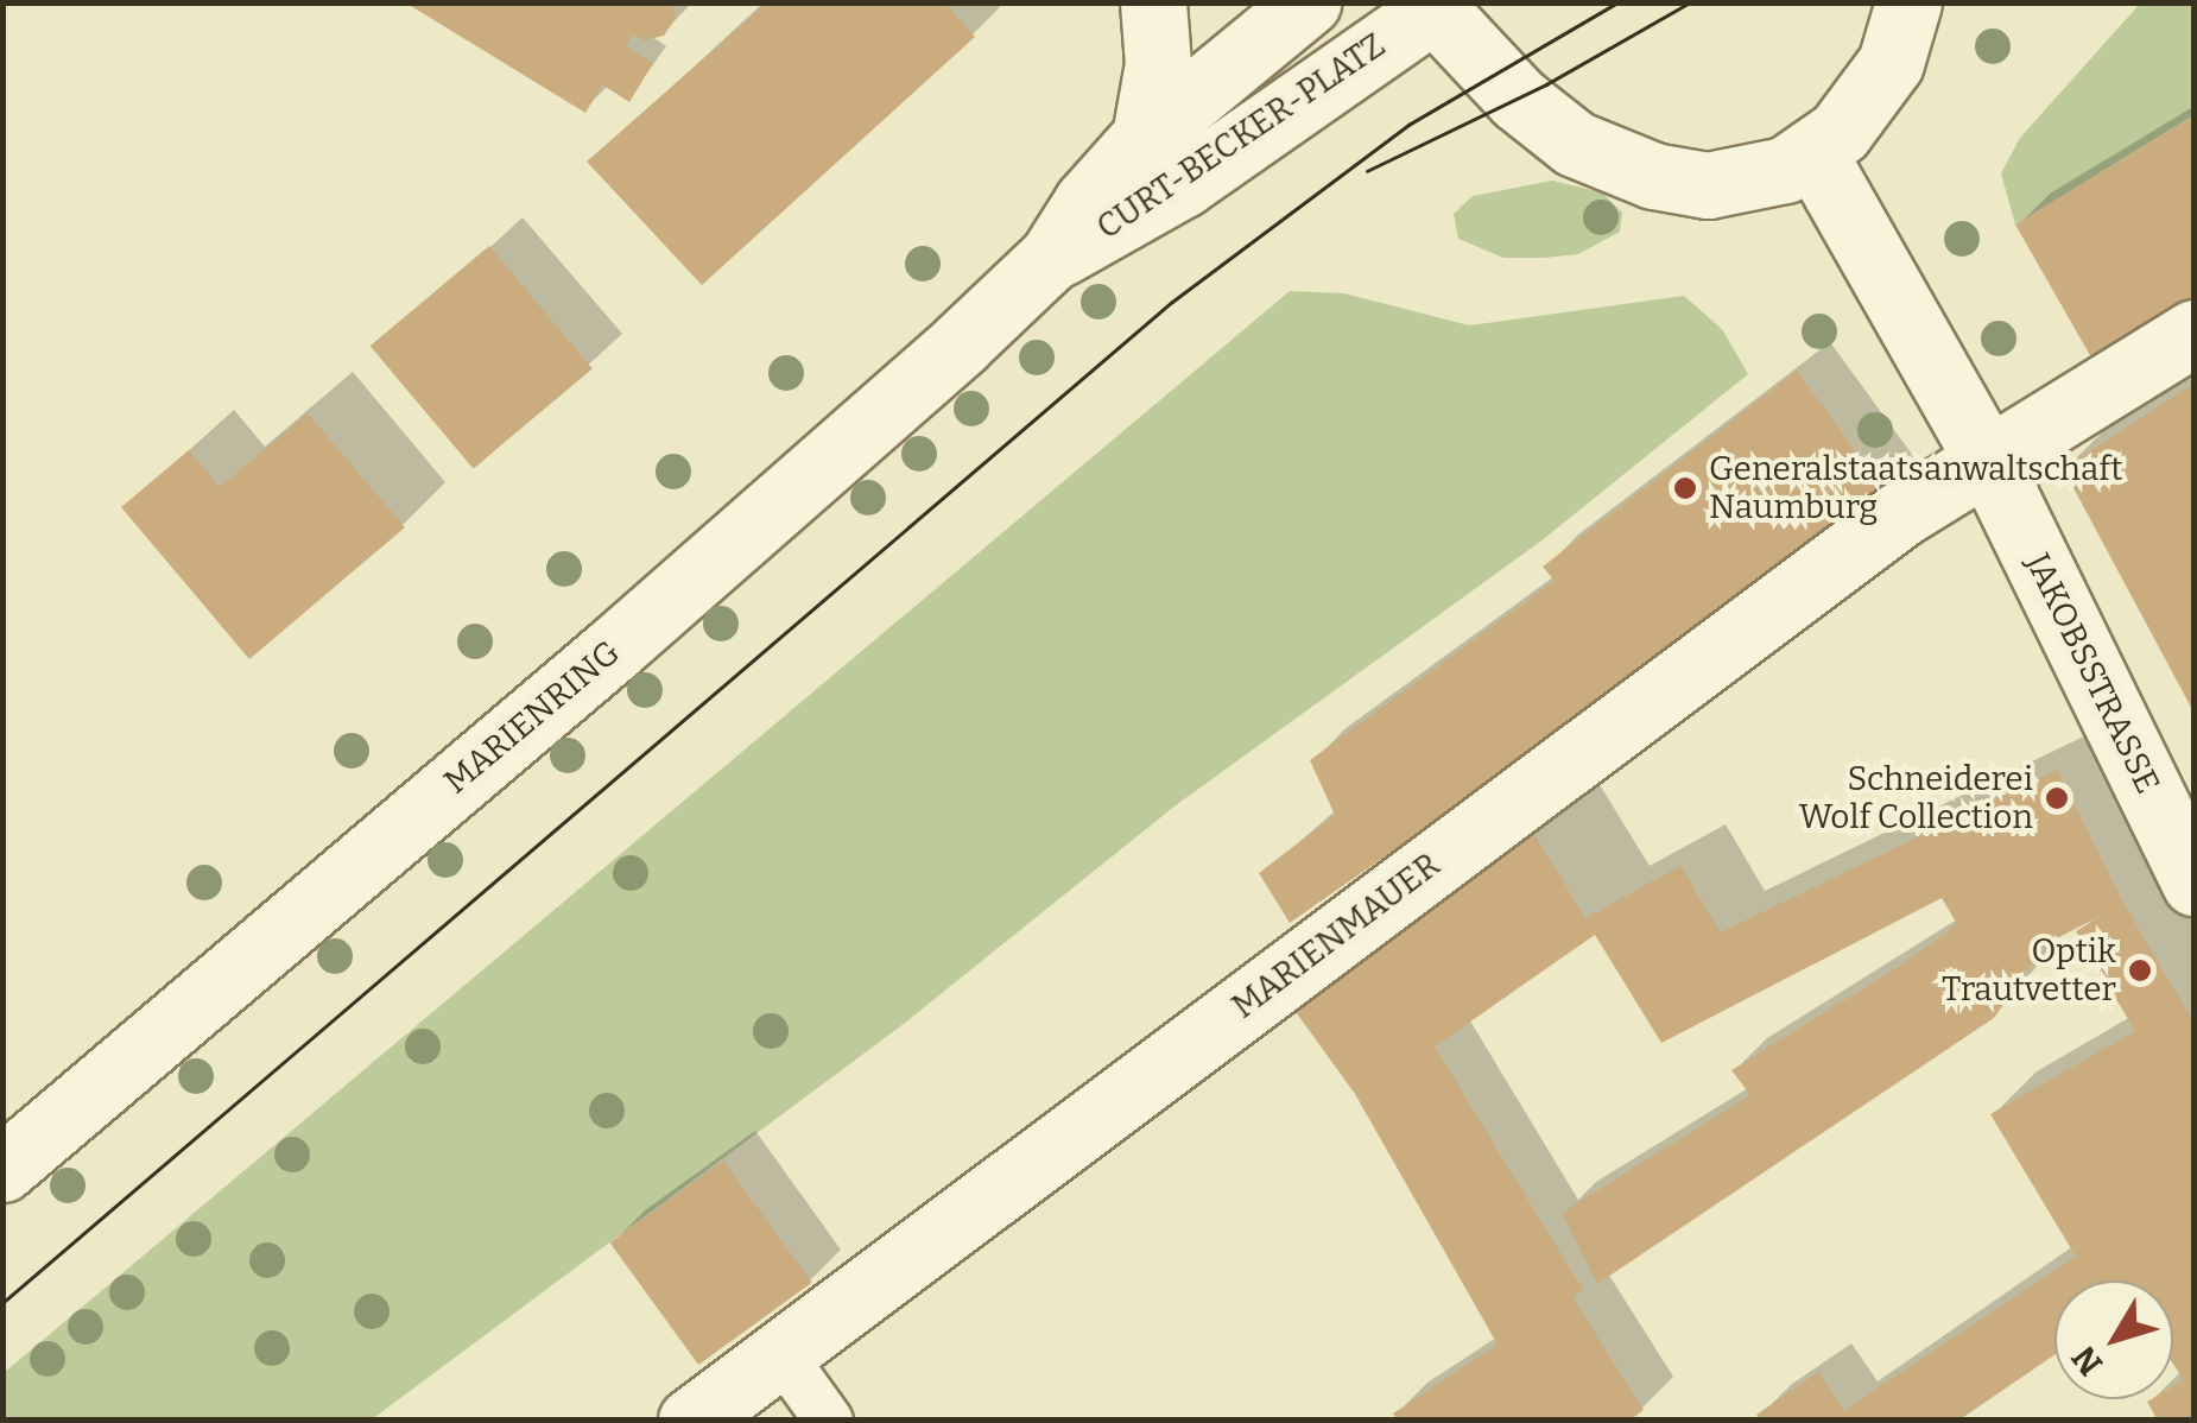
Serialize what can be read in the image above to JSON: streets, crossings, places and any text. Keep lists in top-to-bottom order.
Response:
{
  "streets": {
    "street": [
      "CURT-BECKER-PLATZ",
      "JAKOBSSTRASSE",
      "MARIENRING",
      "MARIENMAUER"
    ]
  },
  "crossings": [
    ["CURT-BECKER-PLATZ", "JAKOBSSTRASSE"],
    ["CURT-BECKER-PLATZ", "MARIENRING"],
    ["JAKOBSSTRASSE", "MARIENMAUER"]
  ],
  "places": ["Generalstaatsanwaltschaft Naumburg", "Schneiderei Wolf Collection", "Optik Trautvetter"],
  "north": "bottom left"
}
